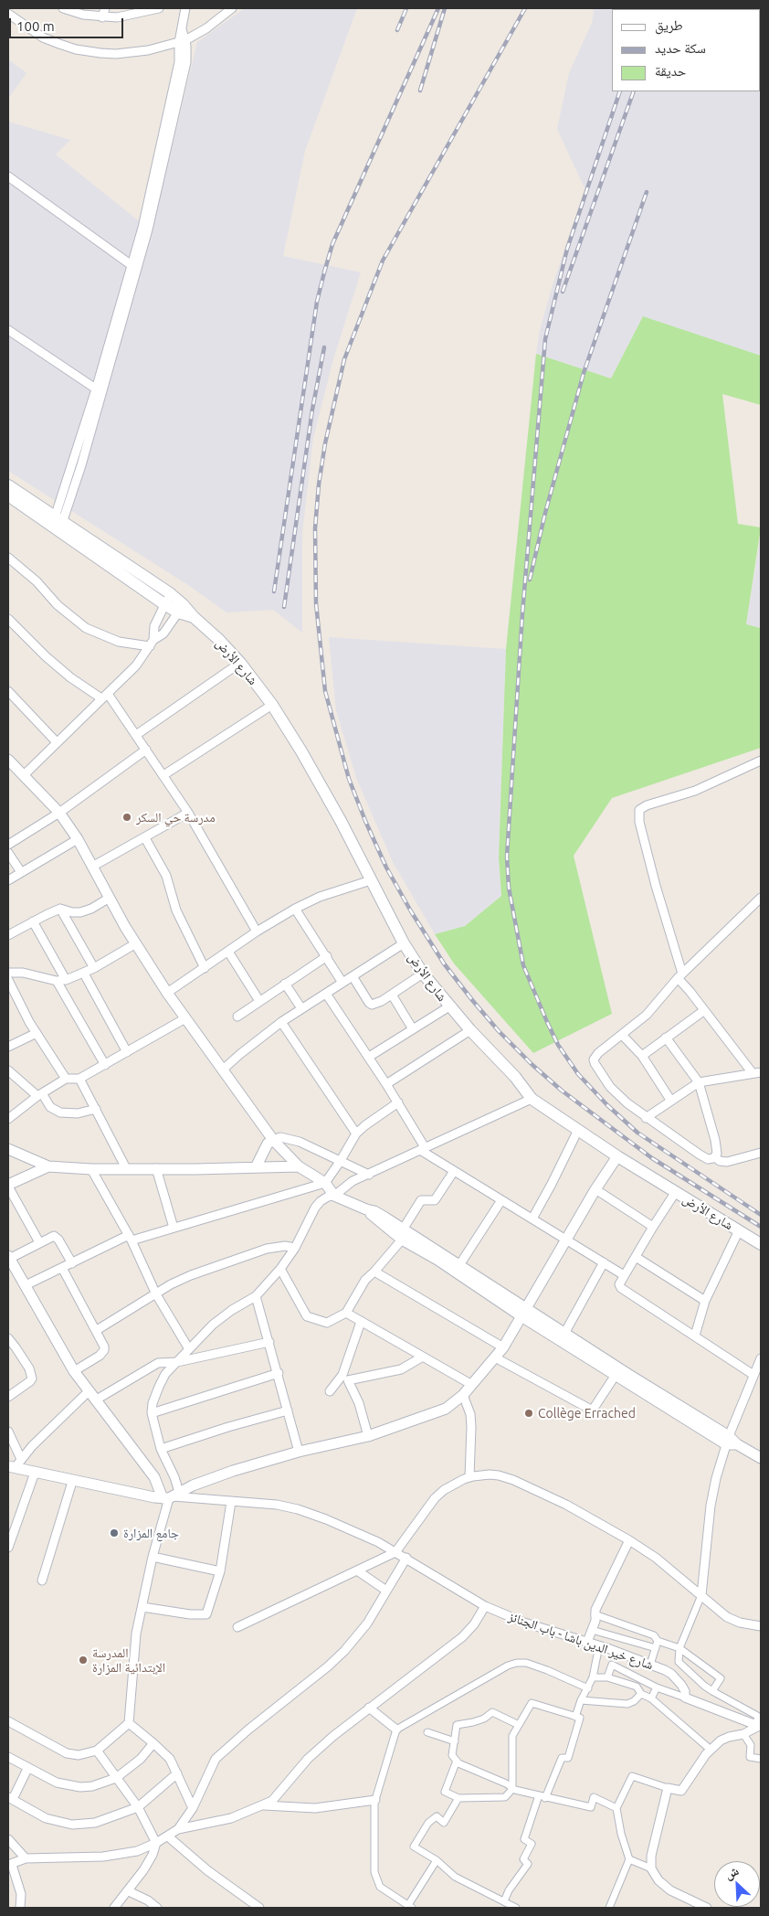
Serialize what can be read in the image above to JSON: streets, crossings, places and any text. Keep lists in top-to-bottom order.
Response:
{
  "streets": {
    "main road": ["شارع الأرض"],
    "street": ["شارع خير الدين باشا - باب الجنائز"]
  },
  "places": [
    "مدرسة حي السكر",
    "Collège Errached",
    "جامع المزارة",
    "المدرسة الإبتدائية المزارة"
  ],
  "legend": ["طريق", "سكة حديد", "حديقة"],
  "scale_bar": "100 m",
  "north": "top left"
}
